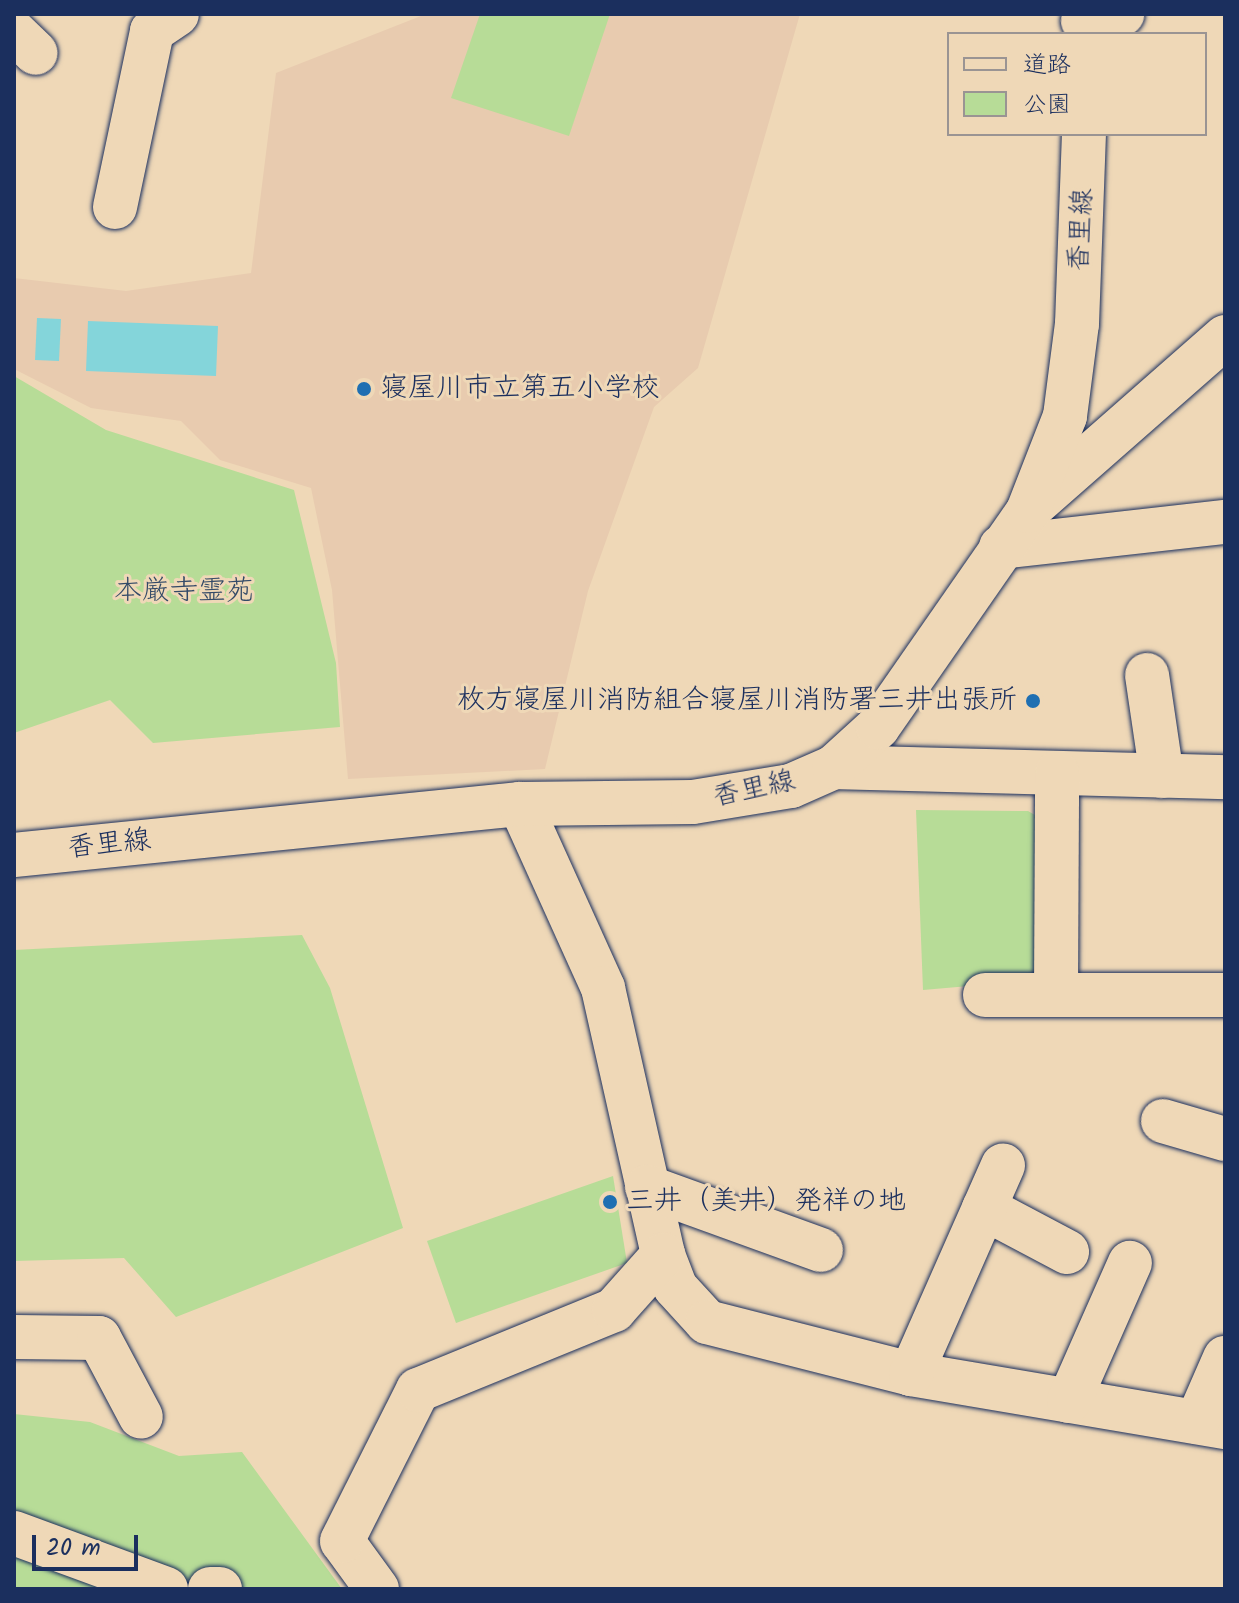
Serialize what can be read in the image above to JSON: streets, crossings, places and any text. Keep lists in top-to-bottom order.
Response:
{
  "streets": {
    "street": ["香里線"]
  },
  "parks": ["本厳寺霊苑"],
  "places": ["寝屋川市立第五小学校", "枚方寝屋川消防組合寝屋川消防署三井出張所", "三井（美井）発祥の地"],
  "legend": ["道路", "公園"],
  "scale_bar": "20 m"
}
